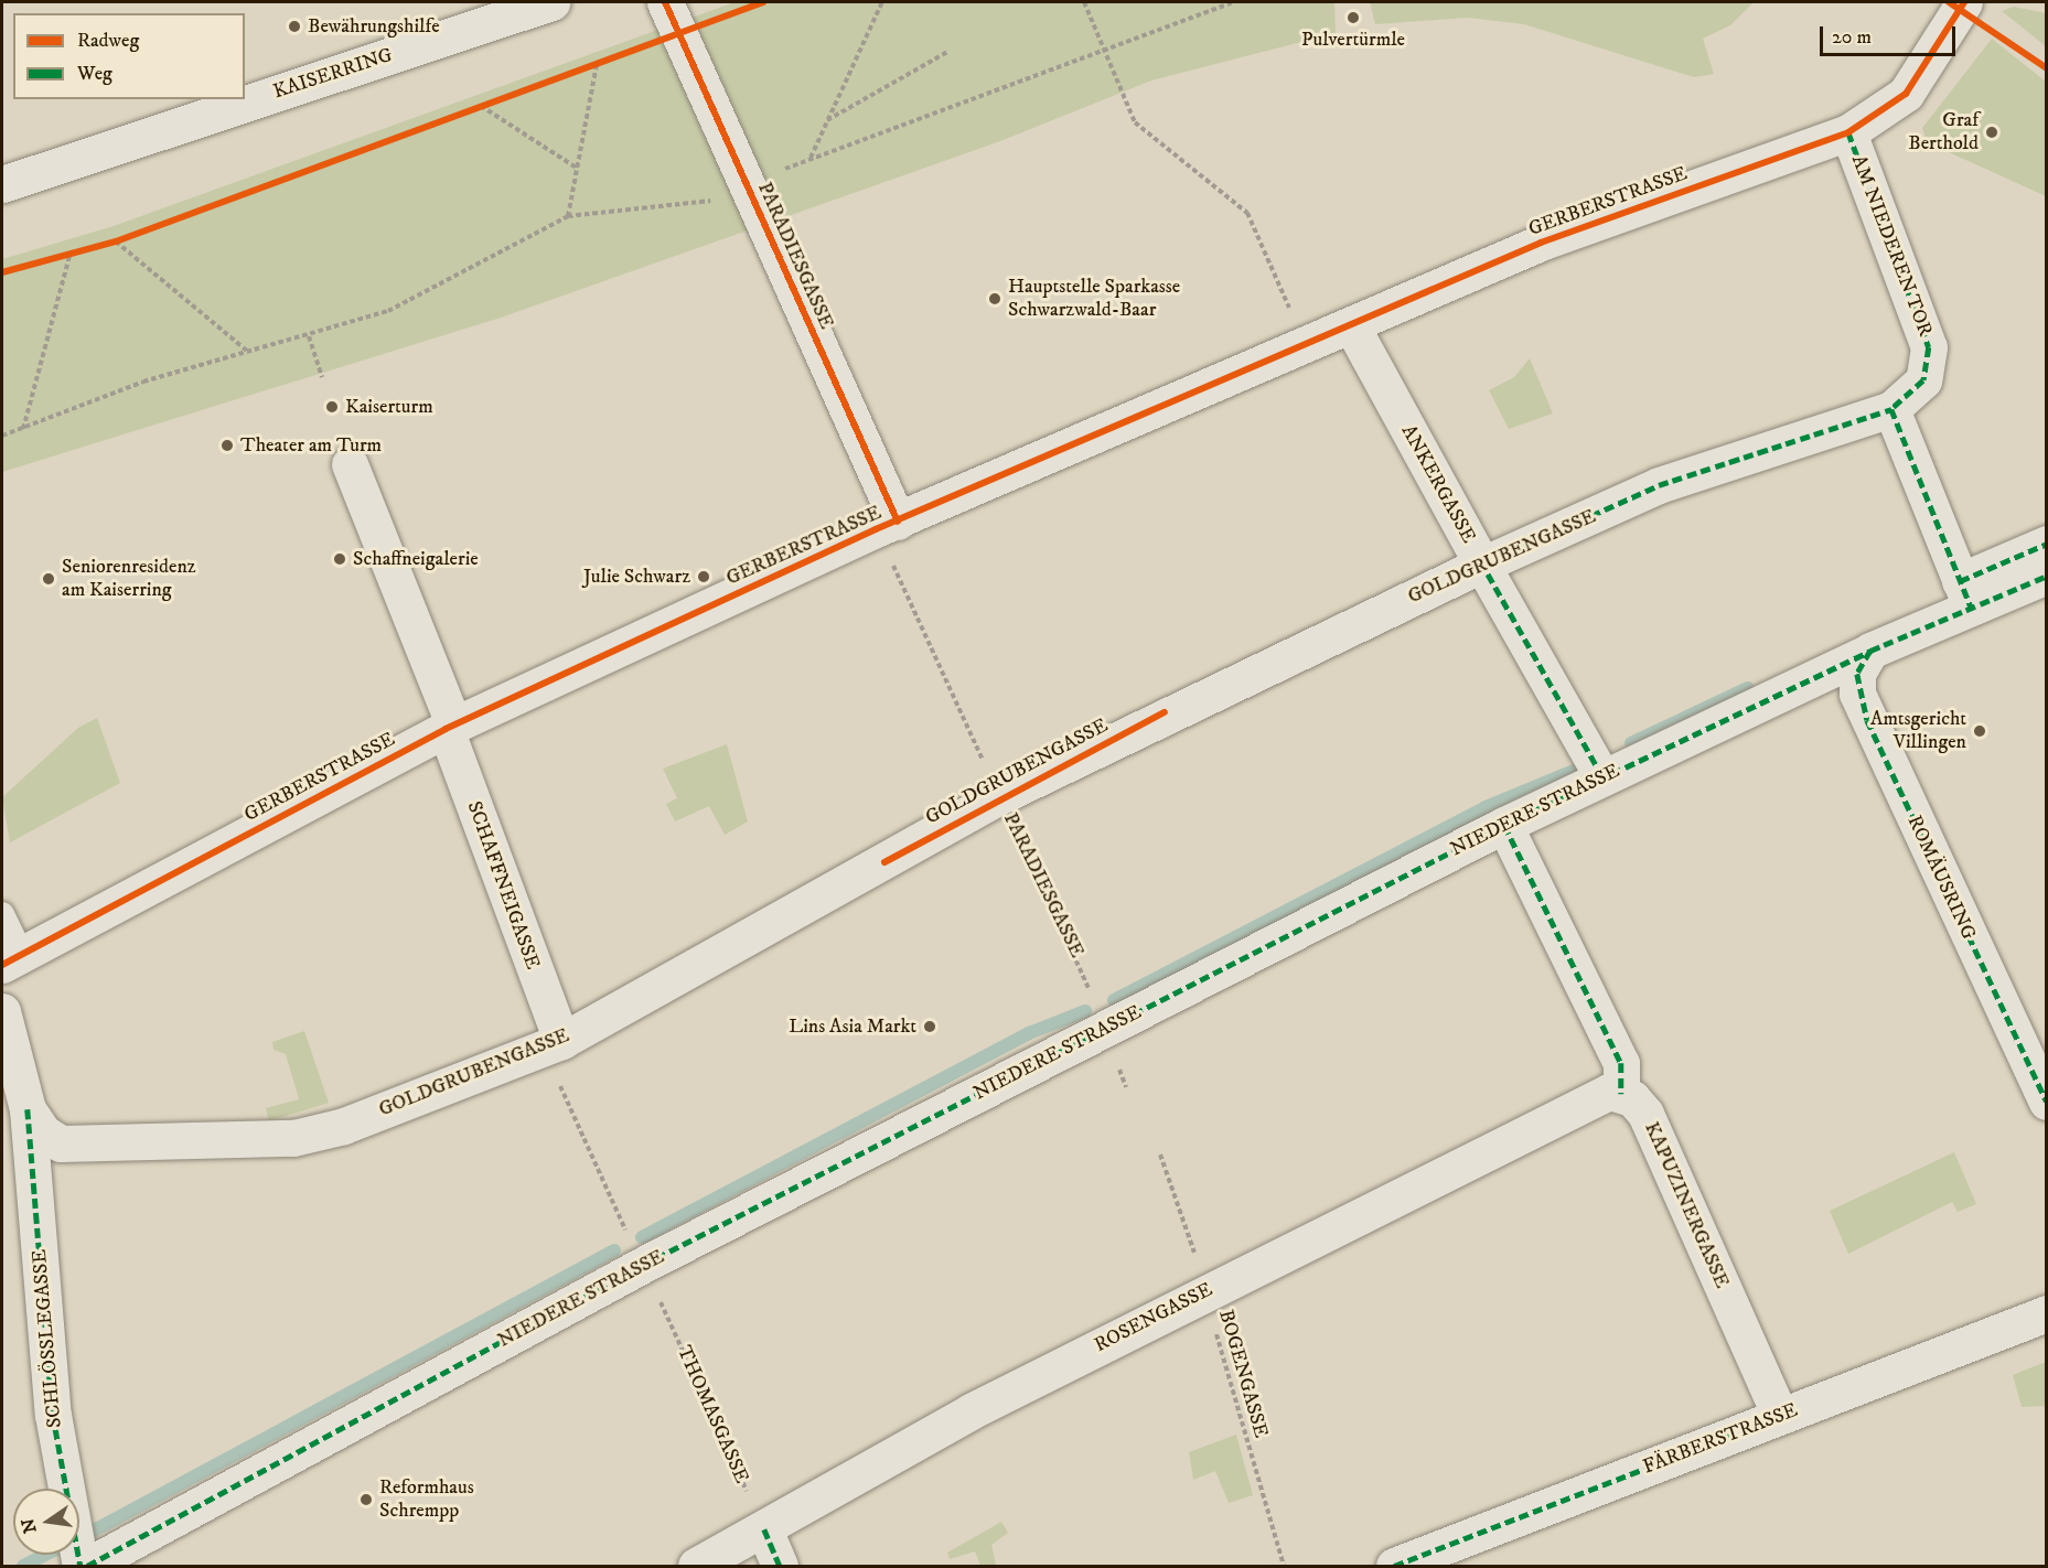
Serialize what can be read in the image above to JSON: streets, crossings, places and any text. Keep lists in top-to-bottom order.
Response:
{
  "streets": {
    "street": [
      "KAISERRING",
      "GERBERSTRASSE",
      "AM NIEDEREN TOR",
      "PARADIESGASSE",
      "ANKERGASSE",
      "GOLDGRUBENGASSE",
      "NIEDERE STRASSE",
      "ROMÄUSRING",
      "SCHAFFNEIGASSE",
      "KAPUZINERGASSE",
      "ROSENGASSE",
      "SCHLÖSSLEGASSE",
      "FÄRBERSTRASSE"
    ],
    "path": ["BOGENGASSE", "THOMASGASSE"]
  },
  "crossings": [
    ["GERBERSTRASSE", "AM NIEDEREN TOR"],
    ["GERBERSTRASSE", "PARADIESGASSE"],
    ["GERBERSTRASSE", "ANKERGASSE"],
    ["GERBERSTRASSE", "SCHAFFNEIGASSE"],
    ["AM NIEDEREN TOR", "GOLDGRUBENGASSE"],
    ["PARADIESGASSE", "GOLDGRUBENGASSE"],
    ["PARADIESGASSE", "NIEDERE STRASSE"],
    ["ANKERGASSE", "GOLDGRUBENGASSE"],
    ["ANKERGASSE", "NIEDERE STRASSE"],
    ["GOLDGRUBENGASSE", "SCHAFFNEIGASSE"],
    ["GOLDGRUBENGASSE", "SCHLÖSSLEGASSE"],
    ["NIEDERE STRASSE", "ROMÄUSRING"],
    ["NIEDERE STRASSE", "THOMASGASSE"],
    ["KAPUZINERGASSE", "ROSENGASSE"],
    ["KAPUZINERGASSE", "FÄRBERSTRASSE"],
    ["ROSENGASSE", "BOGENGASSE"],
    ["ROSENGASSE", "THOMASGASSE"]
  ],
  "places": [
    "Pulvertürmle",
    "Bewährungshilfe",
    "Graf Berthold",
    "Hauptstelle Sparkasse Schwarzwald-Baar",
    "Kaiserturm",
    "Theater am Turm",
    "Schaffneigalerie",
    "Julie Schwarz",
    "Seniorenresidenz am Kaiserring",
    "Amtsgericht Villingen",
    "Lins Asia Markt",
    "Reformhaus Schrempp"
  ],
  "legend": ["Radweg", "Weg"],
  "scale_bar": "20 m",
  "north": "left"
}
